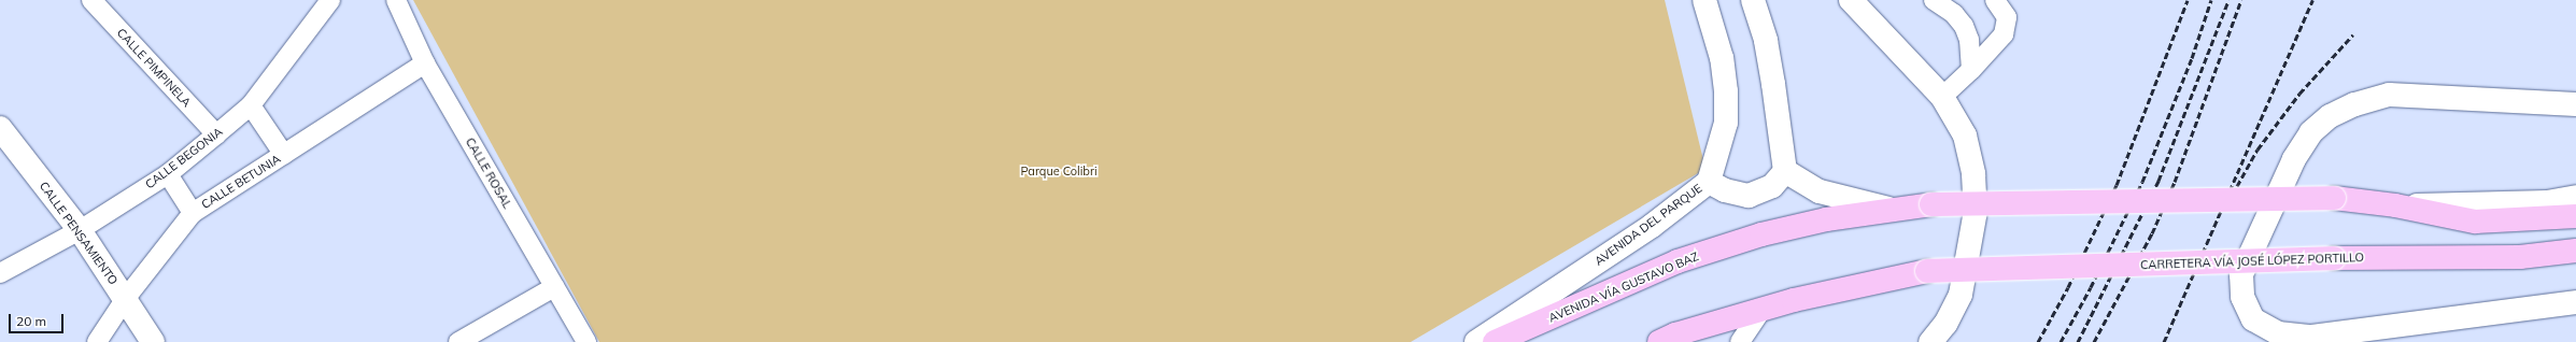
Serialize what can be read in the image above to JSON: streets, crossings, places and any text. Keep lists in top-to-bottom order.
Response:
{
  "streets": {
    "main road": [
      "AVENIDA DEL PARQUE",
      "CALLE PENSAMIENTO",
      "CARRETERA VÍA JOSÉ LÓPEZ PORTILLO",
      "AVENIDA VÍA GUSTAVO BAZ"
    ],
    "street": [
      "CALLE PIMPINELA",
      "CALLE BEGONIA",
      "CALLE ROSAL",
      "CALLE BETUNIA"
    ]
  },
  "crossings": [
    ["CALLE PIMPINELA", "CALLE BEGONIA"],
    ["CALLE BEGONIA", "CALLE PENSAMIENTO"],
    ["CALLE ROSAL", "CALLE BETUNIA"],
    ["CALLE BETUNIA", "CALLE PENSAMIENTO"]
  ],
  "parks": ["Parque Colibri"],
  "scale_bar": "20 m"
}
